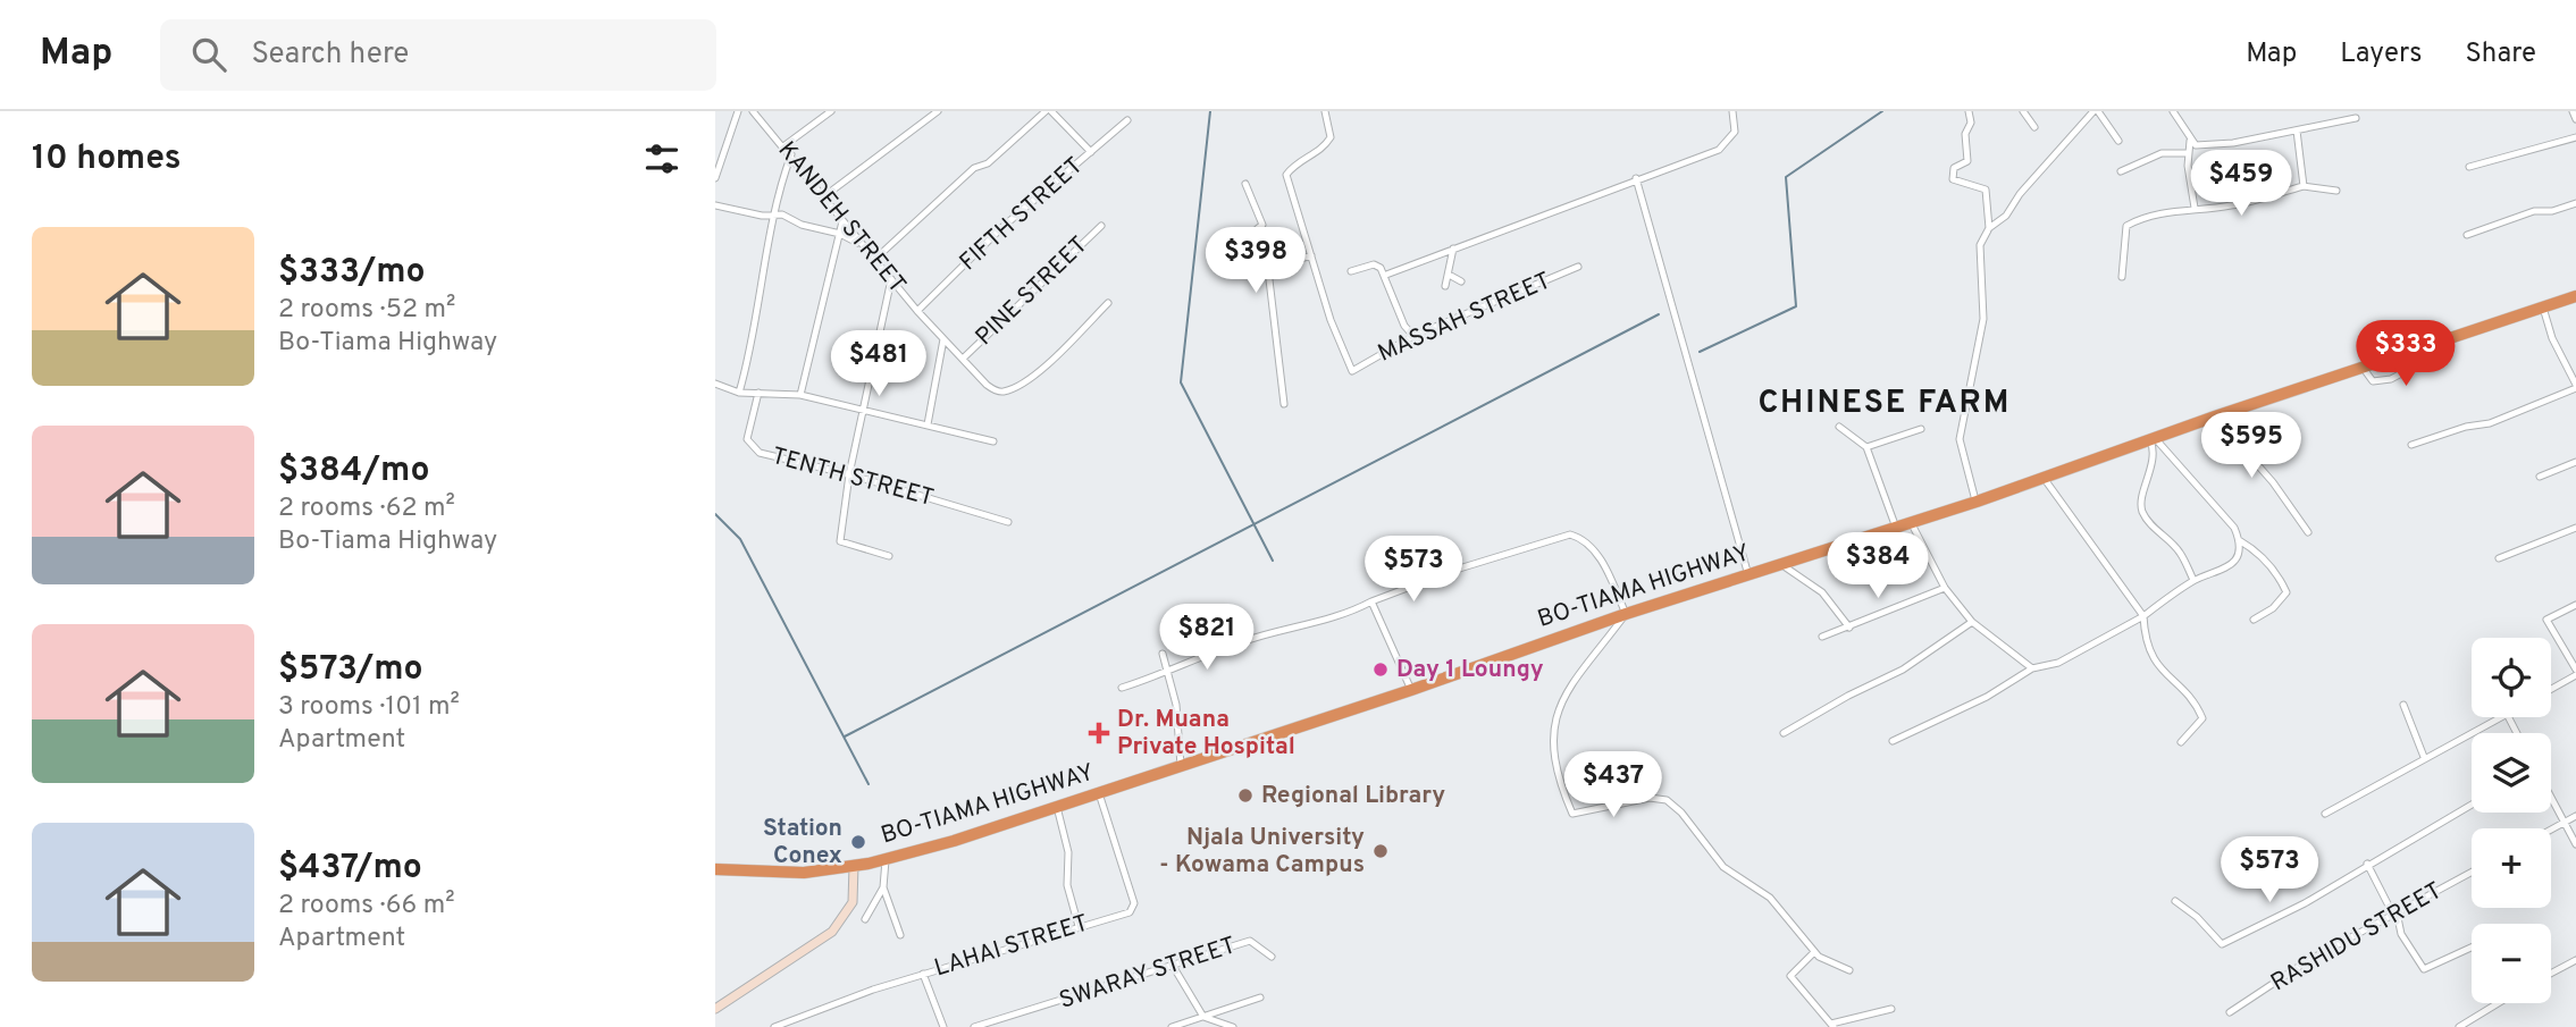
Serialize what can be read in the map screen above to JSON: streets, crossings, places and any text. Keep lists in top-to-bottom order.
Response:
{
  "streets": {
    "highway": ["BO-TIAMA HIGHWAY"],
    "street": [
      "FIFTH STREET",
      "KANDEH STREET",
      "PINE STREET",
      "MASSAH STREET",
      "TENTH STREET",
      "RASHIDU STREET",
      "LAHAI STREET",
      "SWARAY STREET"
    ]
  },
  "crossings": [
    ["FIFTH STREET", "KANDEH STREET"],
    ["KANDEH STREET", "PINE STREET"],
    ["BO-TIAMA HIGHWAY", "LAHAI STREET"]
  ],
  "districts": ["CHINESE FARM"],
  "places": {
    "other": [
      "Day 1 Loungy",
      "Regional Library",
      "Station Conex",
      "Njala University - Kowama Campus"
    ],
    "health": ["Dr. Muana Private Hospital"]
  },
  "page": {
    "header": "Map",
    "search": "Search here",
    "nav": ["Map", "Layers", "Share"],
    "heading": "10 homes",
    "price": [
      "$459",
      "$398",
      "$333",
      "$481",
      "$595",
      "$384",
      "$573",
      "$821",
      "$437",
      "$573"
    ],
    "list": [
      {
        "name": "$333/mo",
        "note": "2 rooms · 52 m² · Bo-Tiama Highway"
      },
      {
        "name": "$384/mo",
        "note": "2 rooms · 62 m² · Bo-Tiama Highway"
      },
      {
        "name": "$573/mo",
        "note": "3 rooms · 101 m² · Apartment"
      },
      {
        "name": "$437/mo",
        "note": "2 rooms · 66 m² · Apartment"
      }
    ],
    "map_buttons": ["+", "−"]
  }
}
